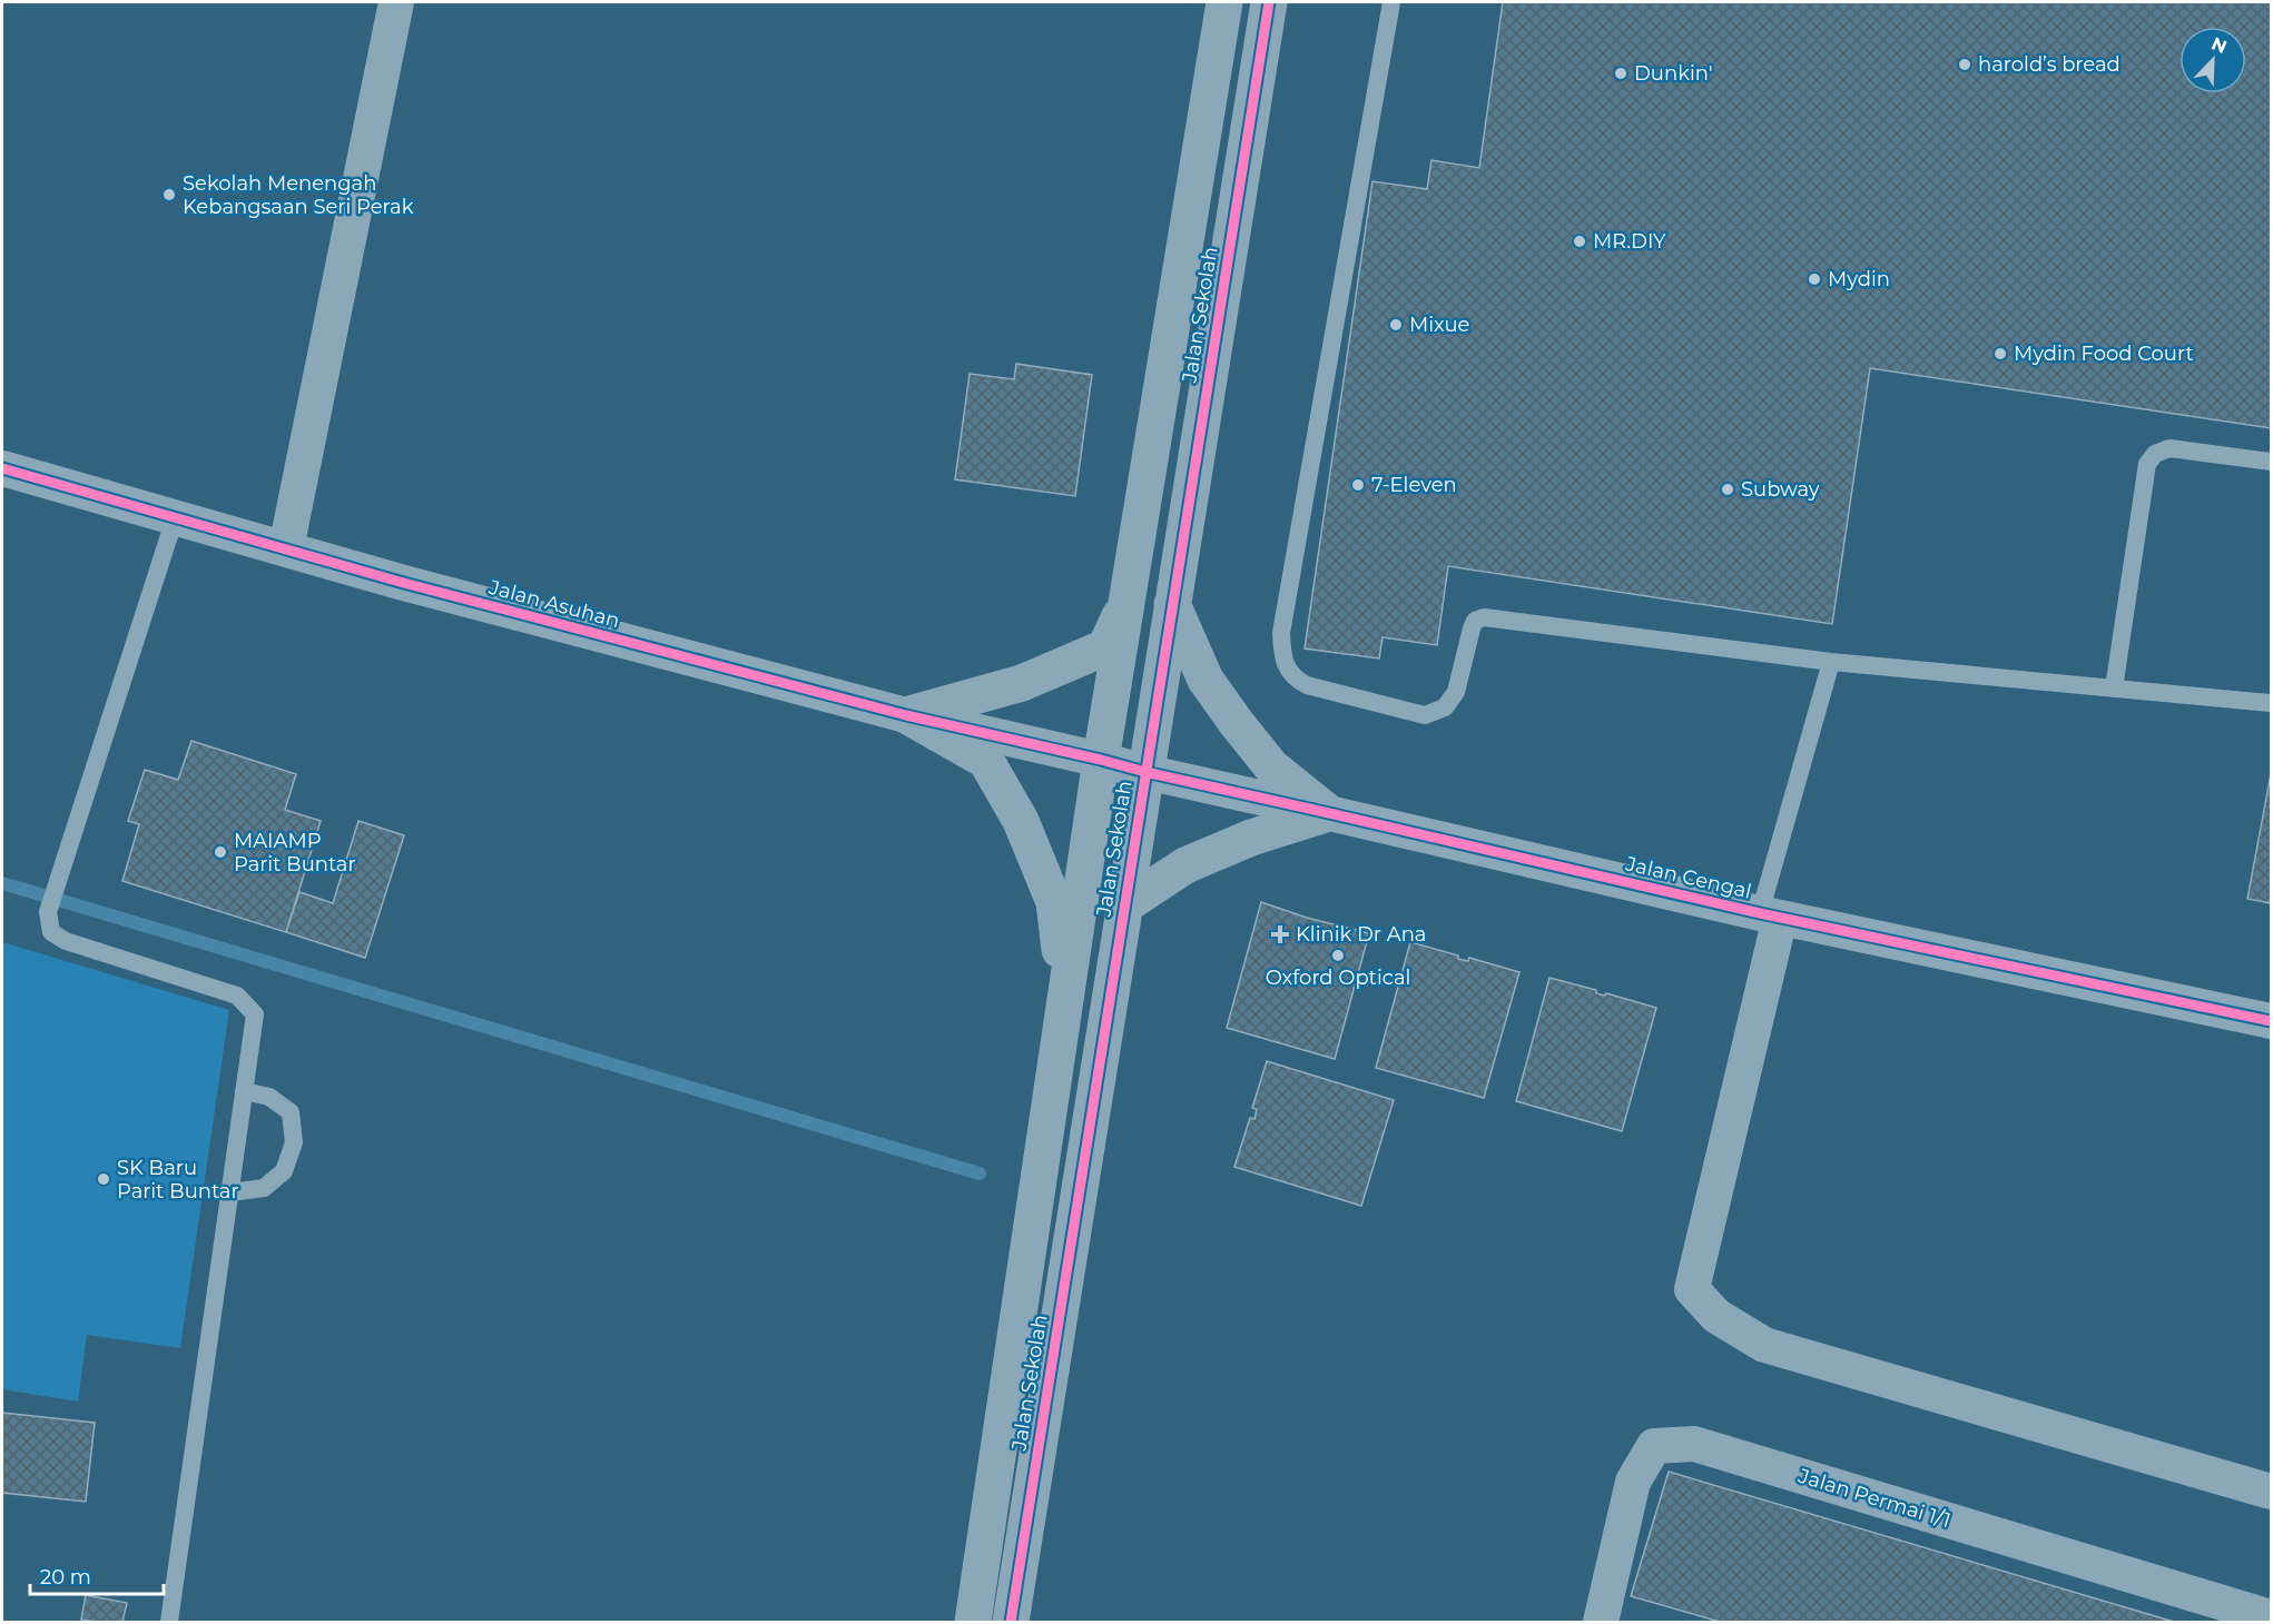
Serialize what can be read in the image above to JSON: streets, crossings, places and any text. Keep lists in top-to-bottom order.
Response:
{
  "streets": {
    "street": [
      "Jalan Sekolah",
      "Jalan Asuhan",
      "Jalan Cengal",
      "Jalan Permai 1/1"
    ]
  },
  "crossings": [
    ["Jalan Sekolah", "Jalan Asuhan"],
    ["Jalan Sekolah", "Jalan Cengal"],
    ["Jalan Asuhan", "Jalan Cengal"]
  ],
  "places": {
    "other": [
      "harold’s bread",
      "Dunkin'",
      "Sekolah Menengah Kebangsaan Seri Perak",
      "MR.DIY",
      "Mydin",
      "Mixue",
      "Mydin Food Court",
      "7-Eleven",
      "Subway",
      "MAIAMP Parit Buntar",
      "Oxford Optical",
      "SK Baru Parit Buntar"
    ],
    "health": ["Klinik Dr Ana"]
  },
  "scale_bar": "20 m",
  "north": "top right"
}
